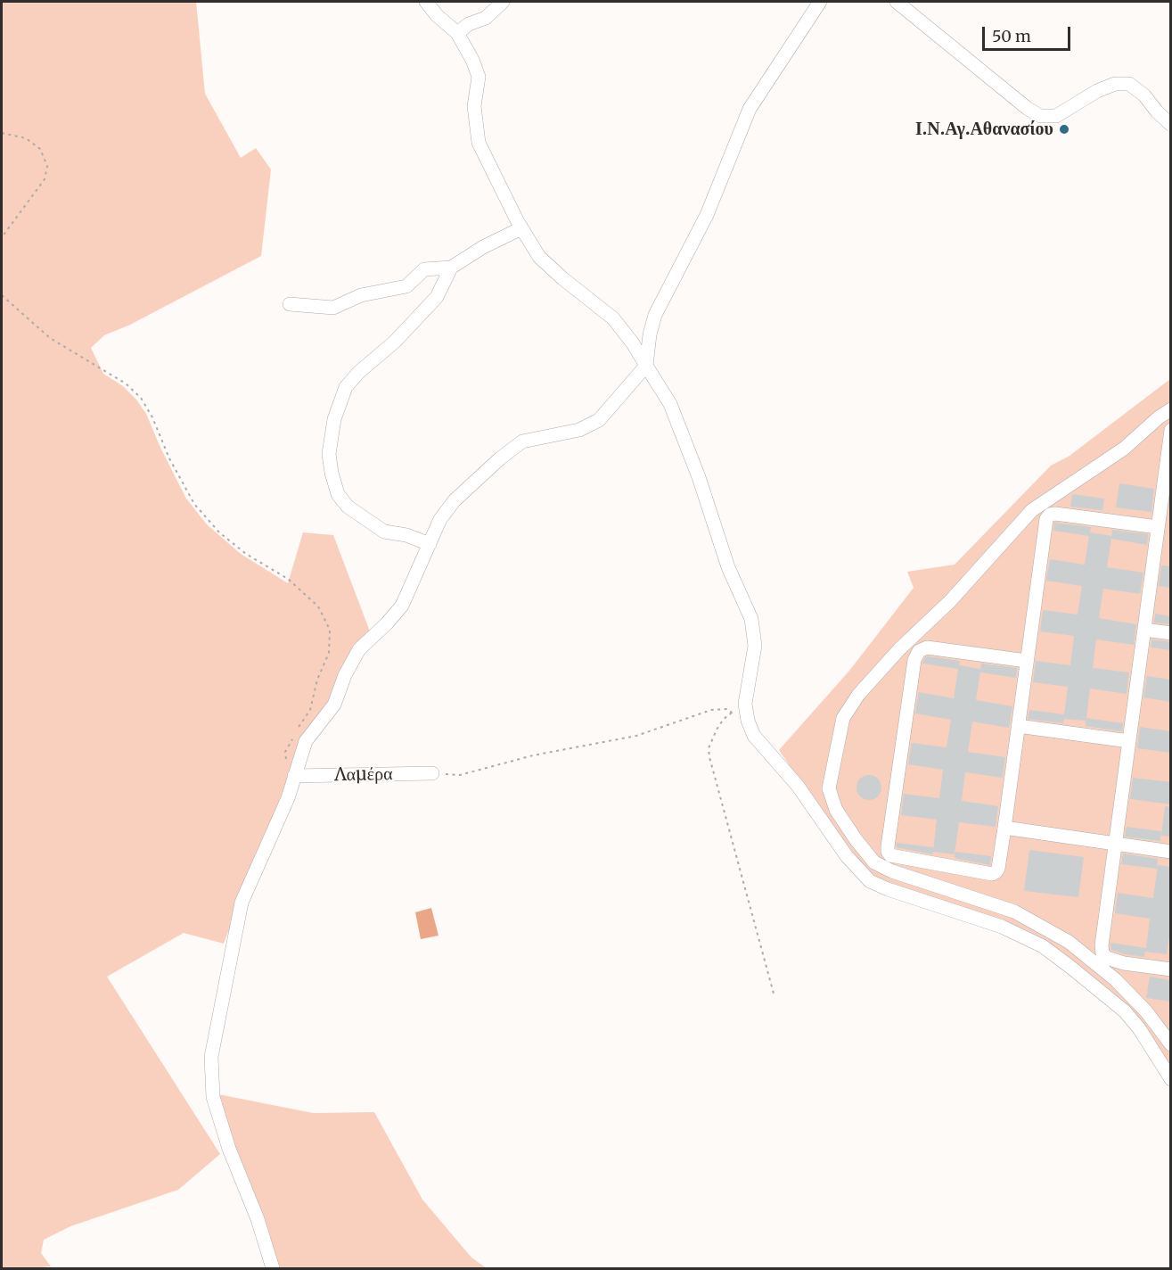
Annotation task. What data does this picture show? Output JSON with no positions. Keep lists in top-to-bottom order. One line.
{"streets":{"street":["Λαμέρα"]},"places":["Ι.Ν.Αγ.Αθανασίου"],"scale_bar":"50 m"}
